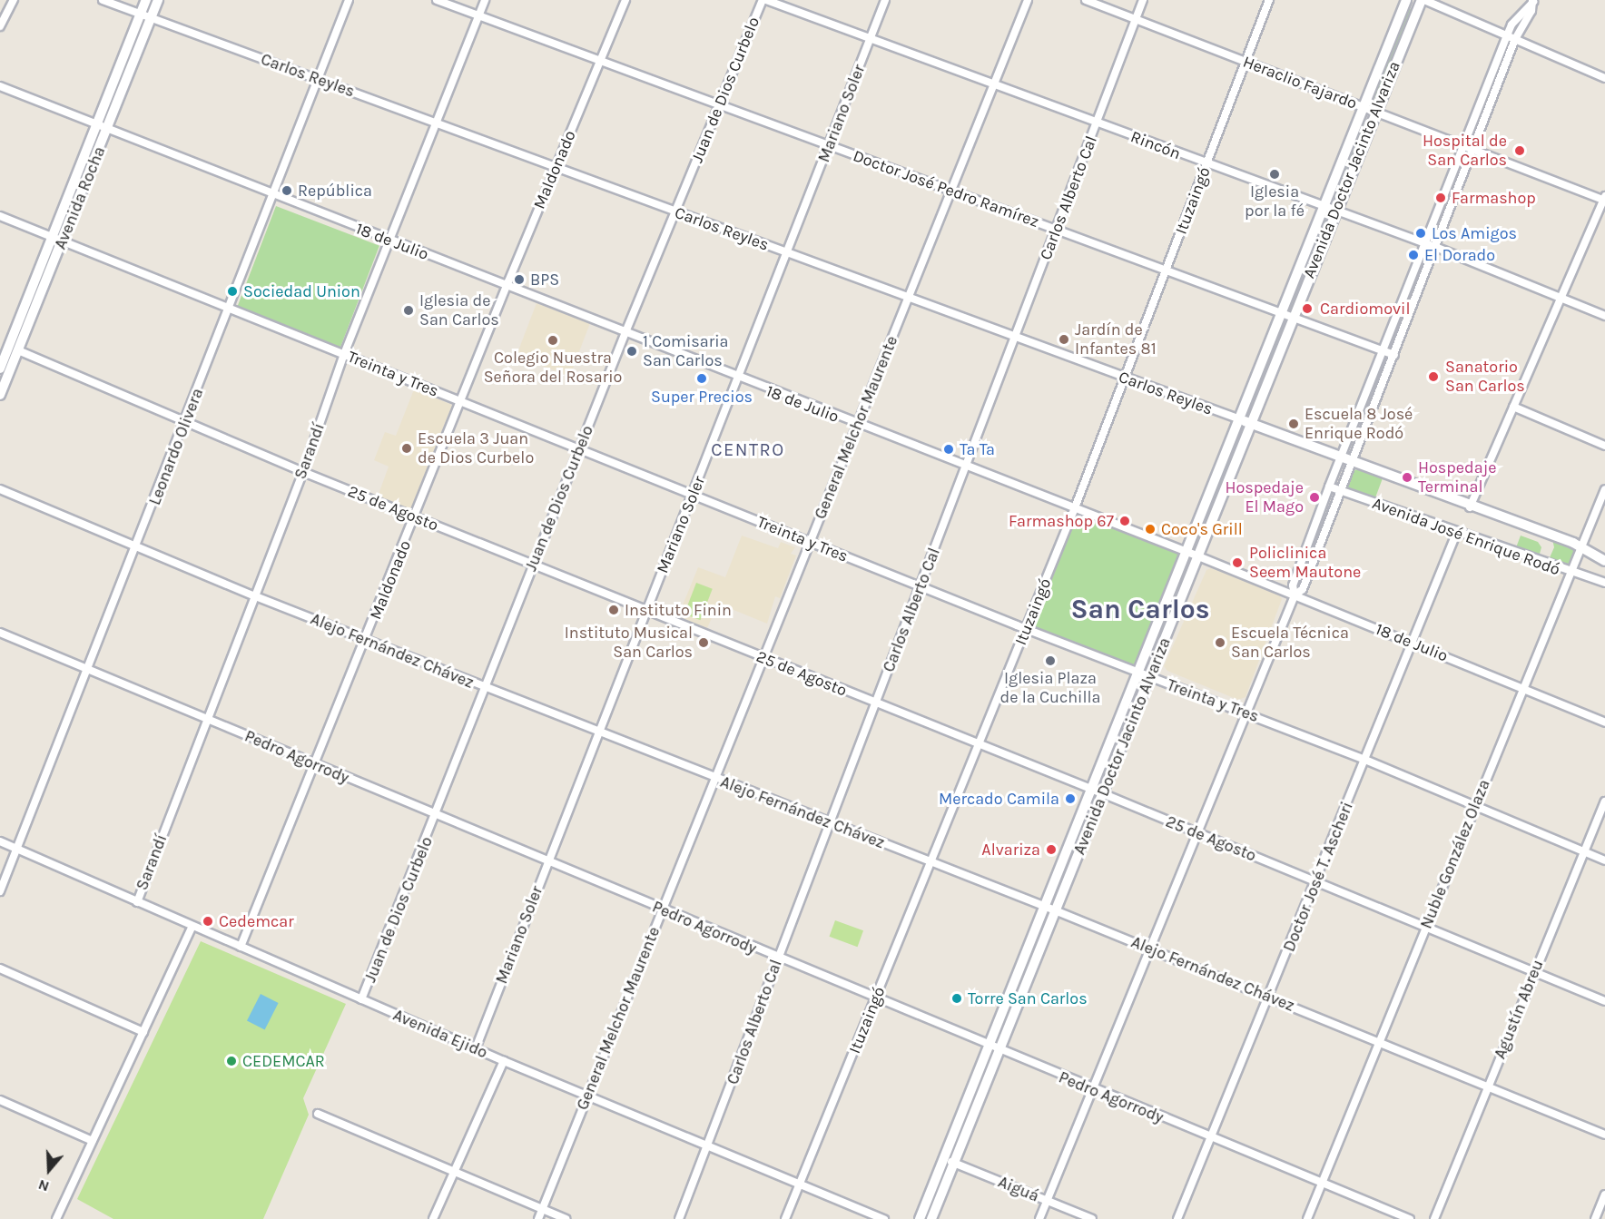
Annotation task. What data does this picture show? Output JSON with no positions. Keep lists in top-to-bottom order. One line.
{"streets":{"main road":["Carlos Reyles","Avenida Doctor Jacinto Alvariza","Avenida Rocha","Avenida José Enrique Rodó"],"street":["Heraclio Fajardo","Juan de Dios Curbelo","Mariano Soler","Rincón","Maldonado","Doctor José Pedro Ramírez","Carlos Alberto Cal","Ituzaingó","18 de Julio","Treinta y Tres","General Melchor Maurente","Leonardo Olivera","Sarandí","25 de Agosto","Alejo Fernández Chávez","Pedro Agorrody","Nuble González Olaza","Doctor José T. Ascheri","Agustín Abreu","Avenida Ejido","Aiguá"]},"crossings":[["Carlos Reyles","Juan de Dios Curbelo"],["Carlos Reyles","Mariano Soler"],["Carlos Reyles","Maldonado"],["Carlos Reyles","Avenida Doctor Jacinto Alvariza"],["Carlos Reyles","Avenida Rocha"],["Carlos Reyles","Carlos Alberto Cal"],["Carlos Reyles","Ituzaingó"],["Carlos Reyles","General Melchor Maurente"],["Carlos Reyles","Leonardo Olivera"],["Carlos Reyles","Sarandí"],["Carlos Reyles","Avenida José Enrique Rodó"],["Heraclio Fajardo","Avenida Doctor Jacinto Alvariza"],["Heraclio Fajardo","Carlos Alberto Cal"],["Heraclio Fajardo","Ituzaingó"],["Juan de Dios Curbelo","Rincón"],["Juan de Dios Curbelo","Doctor José Pedro Ramírez"],["Juan de Dios Curbelo","18 de Julio"],["Juan de Dios Curbelo","Treinta y Tres"],["Juan de Dios Curbelo","25 de Agosto"],["Juan de Dios Curbelo","Alejo Fernández Chávez"],["Juan de Dios Curbelo","Pedro Agorrody"],["Juan de Dios Curbelo","Avenida Ejido"],["Mariano Soler","Rincón"],["Mariano Soler","Doctor José Pedro Ramírez"],["Mariano Soler","18 de Julio"],["Mariano Soler","Treinta y Tres"],["Mariano Soler","25 de Agosto"],["Mariano Soler","Alejo Fernández Chávez"],["Mariano Soler","Pedro Agorrody"],["Mariano Soler","Avenida Ejido"],["Rincón","Avenida Doctor Jacinto Alvariza"],["Rincón","Carlos Alberto Cal"],["Rincón","Ituzaingó"],["Rincón","General Melchor Maurente"],["Maldonado","Doctor José Pedro Ramírez"],["Maldonado","18 de Julio"],["Maldonado","Treinta y Tres"],["Maldonado","25 de Agosto"],["Maldonado","Alejo Fernández Chávez"],["Maldonado","Pedro Agorrody"],["Maldonado","Avenida Ejido"],["Avenida Doctor Jacinto Alvariza","Doctor José Pedro Ramírez"],["Avenida Doctor Jacinto Alvariza","18 de Julio"],["Avenida Doctor Jacinto Alvariza","Treinta y Tres"],["Avenida Doctor Jacinto Alvariza","25 de Agosto"],["Avenida Doctor Jacinto Alvariza","Alejo Fernández Chávez"],["Avenida Doctor Jacinto Alvariza","Pedro Agorrody"],["Avenida Doctor Jacinto Alvariza","Aiguá"],["Doctor José Pedro Ramírez","Carlos Alberto Cal"],["Doctor José Pedro Ramírez","Ituzaingó"],["Doctor José Pedro Ramírez","General Melchor Maurente"],["Doctor José Pedro Ramírez","Sarandí"],["Avenida Rocha","18 de Julio"],["Avenida Rocha","Treinta y Tres"],["Avenida Rocha","25 de Agosto"],["Carlos Alberto Cal","18 de Julio"],["Carlos Alberto Cal","Treinta y Tres"],["Carlos Alberto Cal","25 de Agosto"],["Carlos Alberto Cal","Alejo Fernández Chávez"],["Carlos Alberto Cal","Pedro Agorrody"],["Carlos Alberto Cal","Avenida Ejido"],["Ituzaingó","18 de Julio"],["Ituzaingó","Treinta y Tres"],["Ituzaingó","25 de Agosto"],["Ituzaingó","Alejo Fernández Chávez"],["Ituzaingó","Pedro Agorrody"],["Ituzaingó","Avenida Ejido"],["18 de Julio","General Melchor Maurente"],["18 de Julio","Leonardo Olivera"],["18 de Julio","Sarandí"],["18 de Julio","Nuble González Olaza"],["18 de Julio","Doctor José T. Ascheri"],["Treinta y Tres","General Melchor Maurente"],["Treinta y Tres","Leonardo Olivera"],["Treinta y Tres","Sarandí"],["Treinta y Tres","Nuble González Olaza"],["Treinta y Tres","Doctor José T. Ascheri"],["Treinta y Tres","Agustín Abreu"],["General Melchor Maurente","25 de Agosto"],["General Melchor Maurente","Alejo Fernández Chávez"],["General Melchor Maurente","Pedro Agorrody"],["General Melchor Maurente","Avenida Ejido"],["Leonardo Olivera","25 de Agosto"],["Leonardo Olivera","Alejo Fernández Chávez"],["Leonardo Olivera","Pedro Agorrody"],["Leonardo Olivera","Avenida Ejido"],["Sarandí","25 de Agosto"],["Sarandí","Alejo Fernández Chávez"],["Sarandí","Pedro Agorrody"],["Sarandí","Avenida Ejido"],["25 de Agosto","Nuble González Olaza"],["25 de Agosto","Doctor José T. Ascheri"],["25 de Agosto","Agustín Abreu"],["Avenida José Enrique Rodó","Nuble González Olaza"],["Avenida José Enrique Rodó","Doctor José T. Ascheri"],["Alejo Fernández Chávez","Nuble González Olaza"],["Alejo Fernández Chávez","Doctor José T. Ascheri"],["Alejo Fernández Chávez","Agustín Abreu"],["Pedro Agorrody","Nuble González Olaza"],["Pedro Agorrody","Doctor José T. Ascheri"]],"districts":["CENTRO","San Carlos"],"places":["Hospital de San Carlos","Iglesia por la fé","República","Farmashop","Los Amigos","El Dorado","BPS","Sociedad Union","Cardiomovil","Iglesia de San Carlos","Jardín de Infantes 81","Colegio Nuestra Señora del Rosario","1 Comisaria San Carlos","Sanatorio San Carlos","Super Precios","Escuela 8 José Enrique Rodó","Escuela 3 Juan de Dios Curbelo","Ta Ta","Hospedaje Terminal","Hospedaje El Mago","Farmashop 67","Coco's Grill","Policlinica Seem Mautone","Instituto Finin","Instituto Musical San Carlos","Escuela Técnica San Carlos","Iglesia Plaza de la Cuchilla","Mercado Camila","Alvariza","Cedemcar","Torre San Carlos","CEDEMCAR"],"north":"bottom"}
